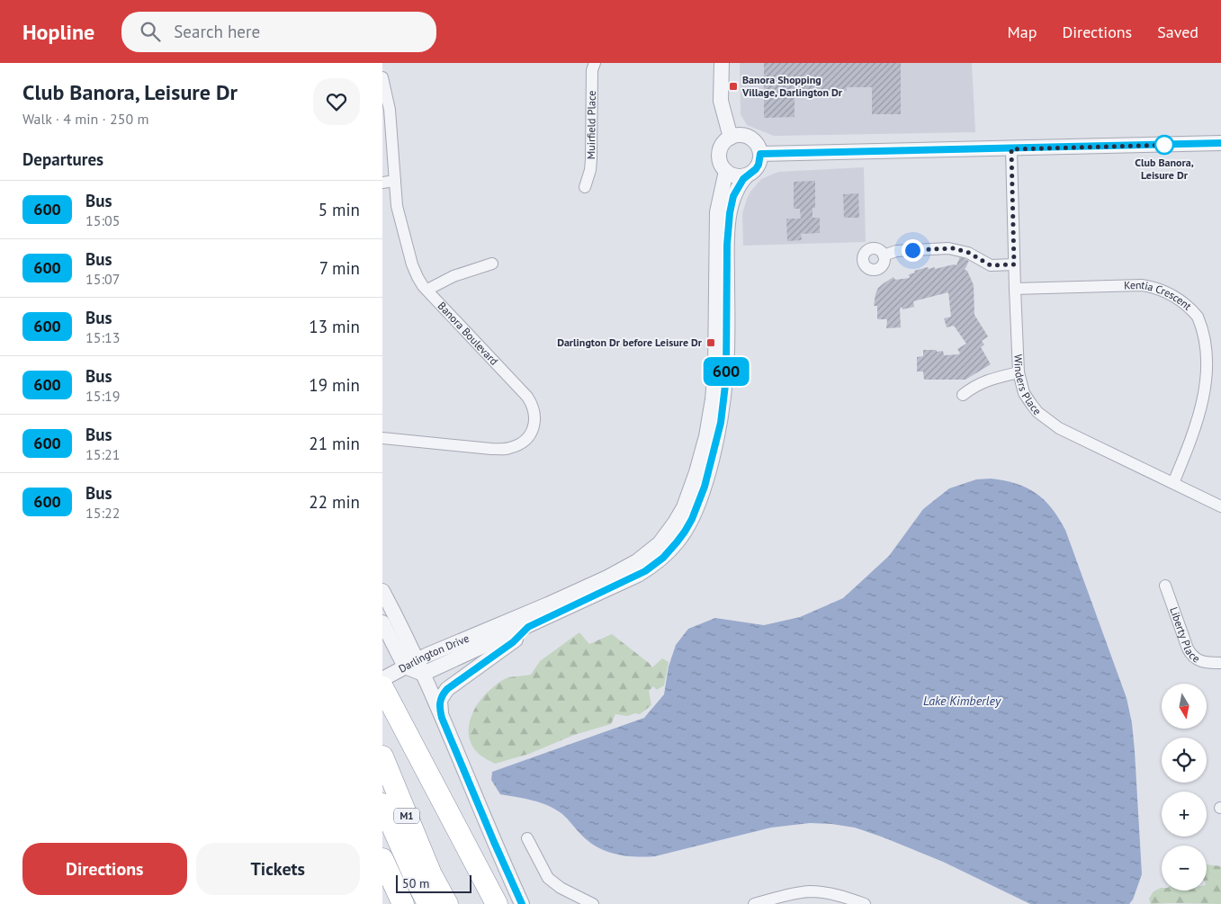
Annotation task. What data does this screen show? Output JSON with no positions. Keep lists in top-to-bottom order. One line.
{"streets":{"highway":["M1"],"street":["Muirfield Place","Kentia Crescent","Banora Boulevard","Winders Place","Liberty Place","Darlington Drive"]},"crossings":[["Kentia Crescent","Winders Place"]],"water":["Lake Kimberley"],"places":{"transit":["Banora Shopping Village, Darlington Dr","Darlington Dr before Leisure Dr"],"other":["Club Banora, Leisure Dr"]},"lines":["bus line 600"],"scale_bar":"50 m","north":"bottom","page":{"header":"Hopline","search":"Search here","nav":["Map","Directions","Saved"],"heading":[["Club Banora, Leisure Dr","Walk · 4 min · 250 m"],"Departures"],"on_map":"600","list":[{"mark":"600","name":"Bus","note":"15:05","value":"5 min"},{"mark":"600","name":"Bus","note":"15:07","value":"7 min"},{"mark":"600","name":"Bus","note":"15:13","value":"13 min"},{"mark":"600","name":"Bus","note":"15:19","value":"19 min"},{"mark":"600","name":"Bus","note":"15:21","value":"21 min"},{"mark":"600","name":"Bus","note":"15:22","value":"22 min"}],"map_buttons":["+","−"],"buttons":["Directions","Tickets"],"scale":"50 m"}}
